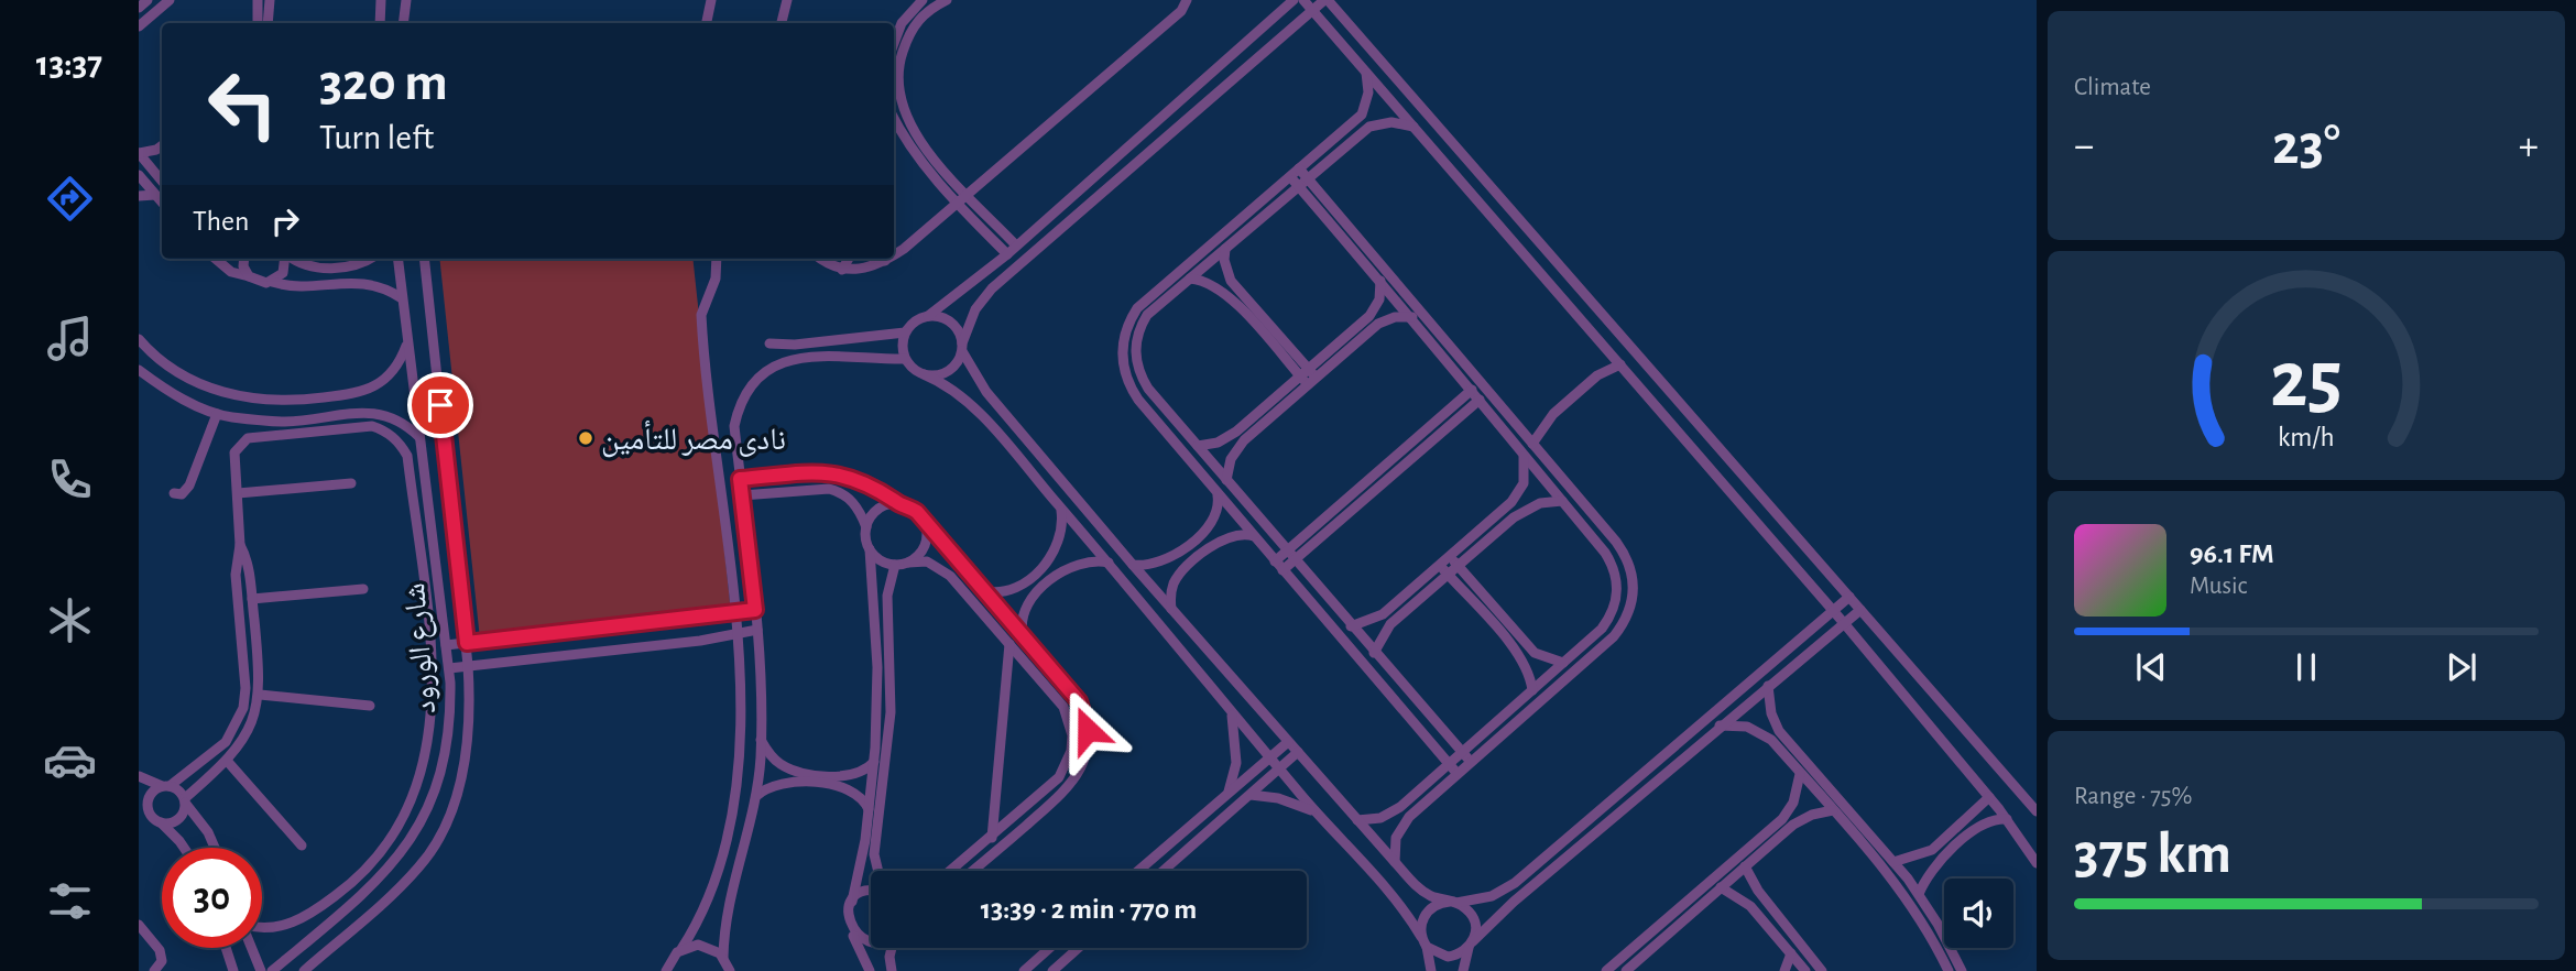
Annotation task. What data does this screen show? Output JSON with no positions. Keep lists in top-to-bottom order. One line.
{"streets":{"street":["شارع الورود"]},"places":["نادى مصر للتأمين"],"page":{"tabs":"13:37","tile":["Climate",["Range · 75%","375 km"]],"turn":["320 m","Turn left"],"heat":["−","23°","+"],"then":"Then","song":["96.1 FM","Music"],"limit":"30","trip":"13:39 · 2 min · 770 m","gauge":["25","km/h"]}}
